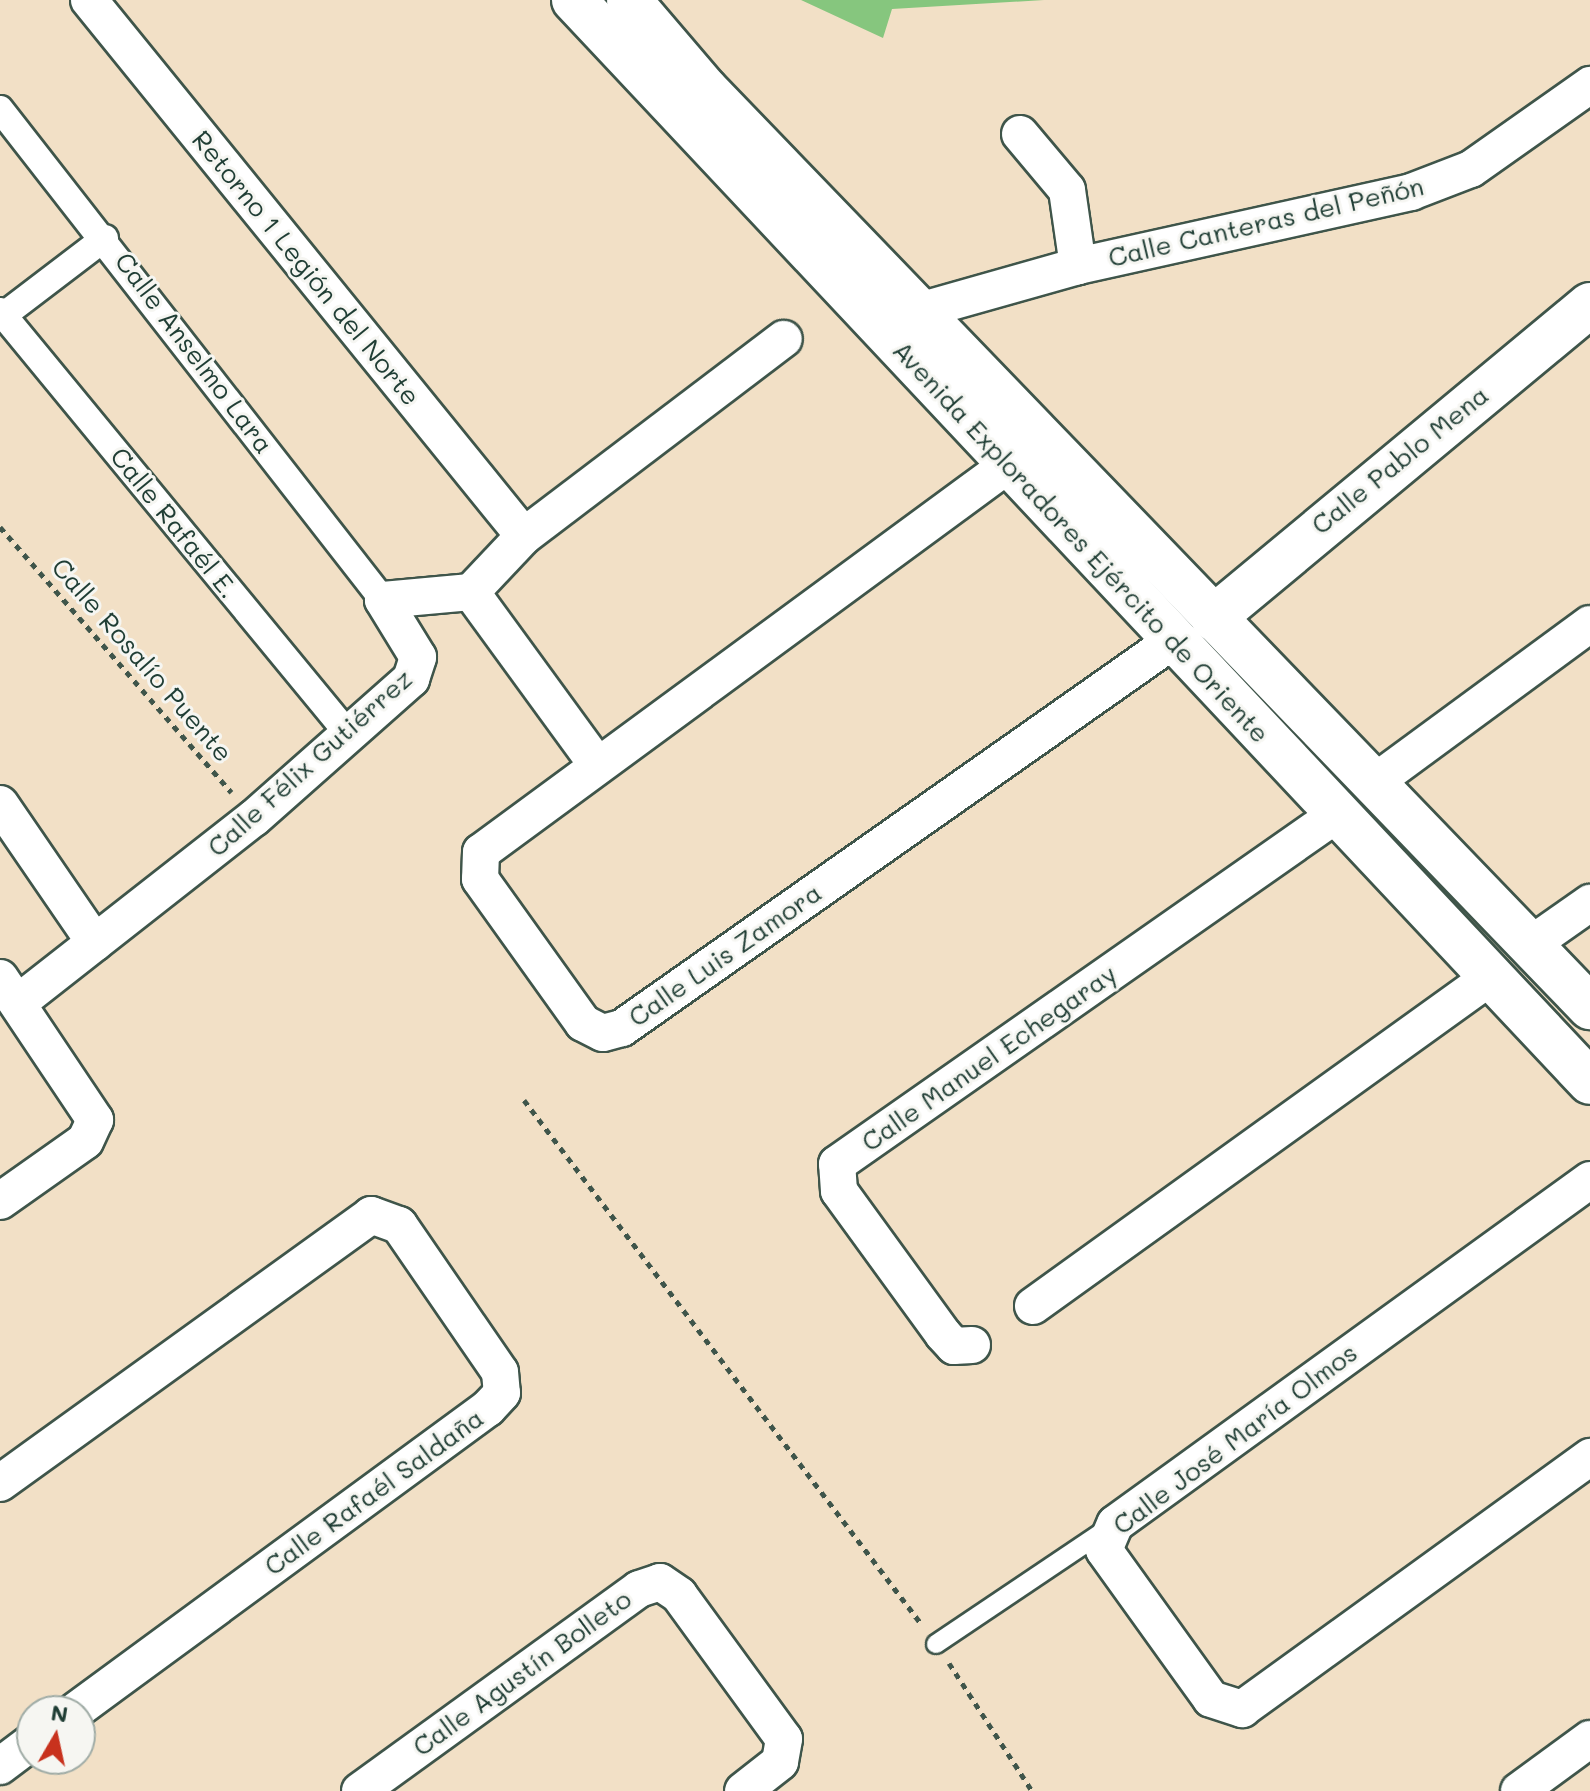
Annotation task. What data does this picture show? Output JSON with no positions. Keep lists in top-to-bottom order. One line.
{"streets":{"street":["Calle Canteras del Peñón","Retorno 1 Legión del Norte","Calle Anselmo Lara","Calle Pablo Mena","Calle Rafaél E.","Avenida Exploradores Ejército de Oriente","Calle Félix Gutiérrez","Calle Luis Zamora","Calle Manuel Echegaray","Calle José María Olmos","Calle Rafaél Saldaña","Calle Agustín Bolleto"],"path":["Calle Rosalío Puente"]},"crossings":[["Calle Canteras del Peñón","Avenida Exploradores Ejército de Oriente"],["Calle Anselmo Lara","Calle Félix Gutiérrez"],["Calle Pablo Mena","Avenida Exploradores Ejército de Oriente"],["Calle Rafaél E.","Calle Félix Gutiérrez"],["Avenida Exploradores Ejército de Oriente","Calle Luis Zamora"],["Avenida Exploradores Ejército de Oriente","Calle Manuel Echegaray"],["Calle Rosalío Puente","Calle Félix Gutiérrez"]],"north":"top"}
